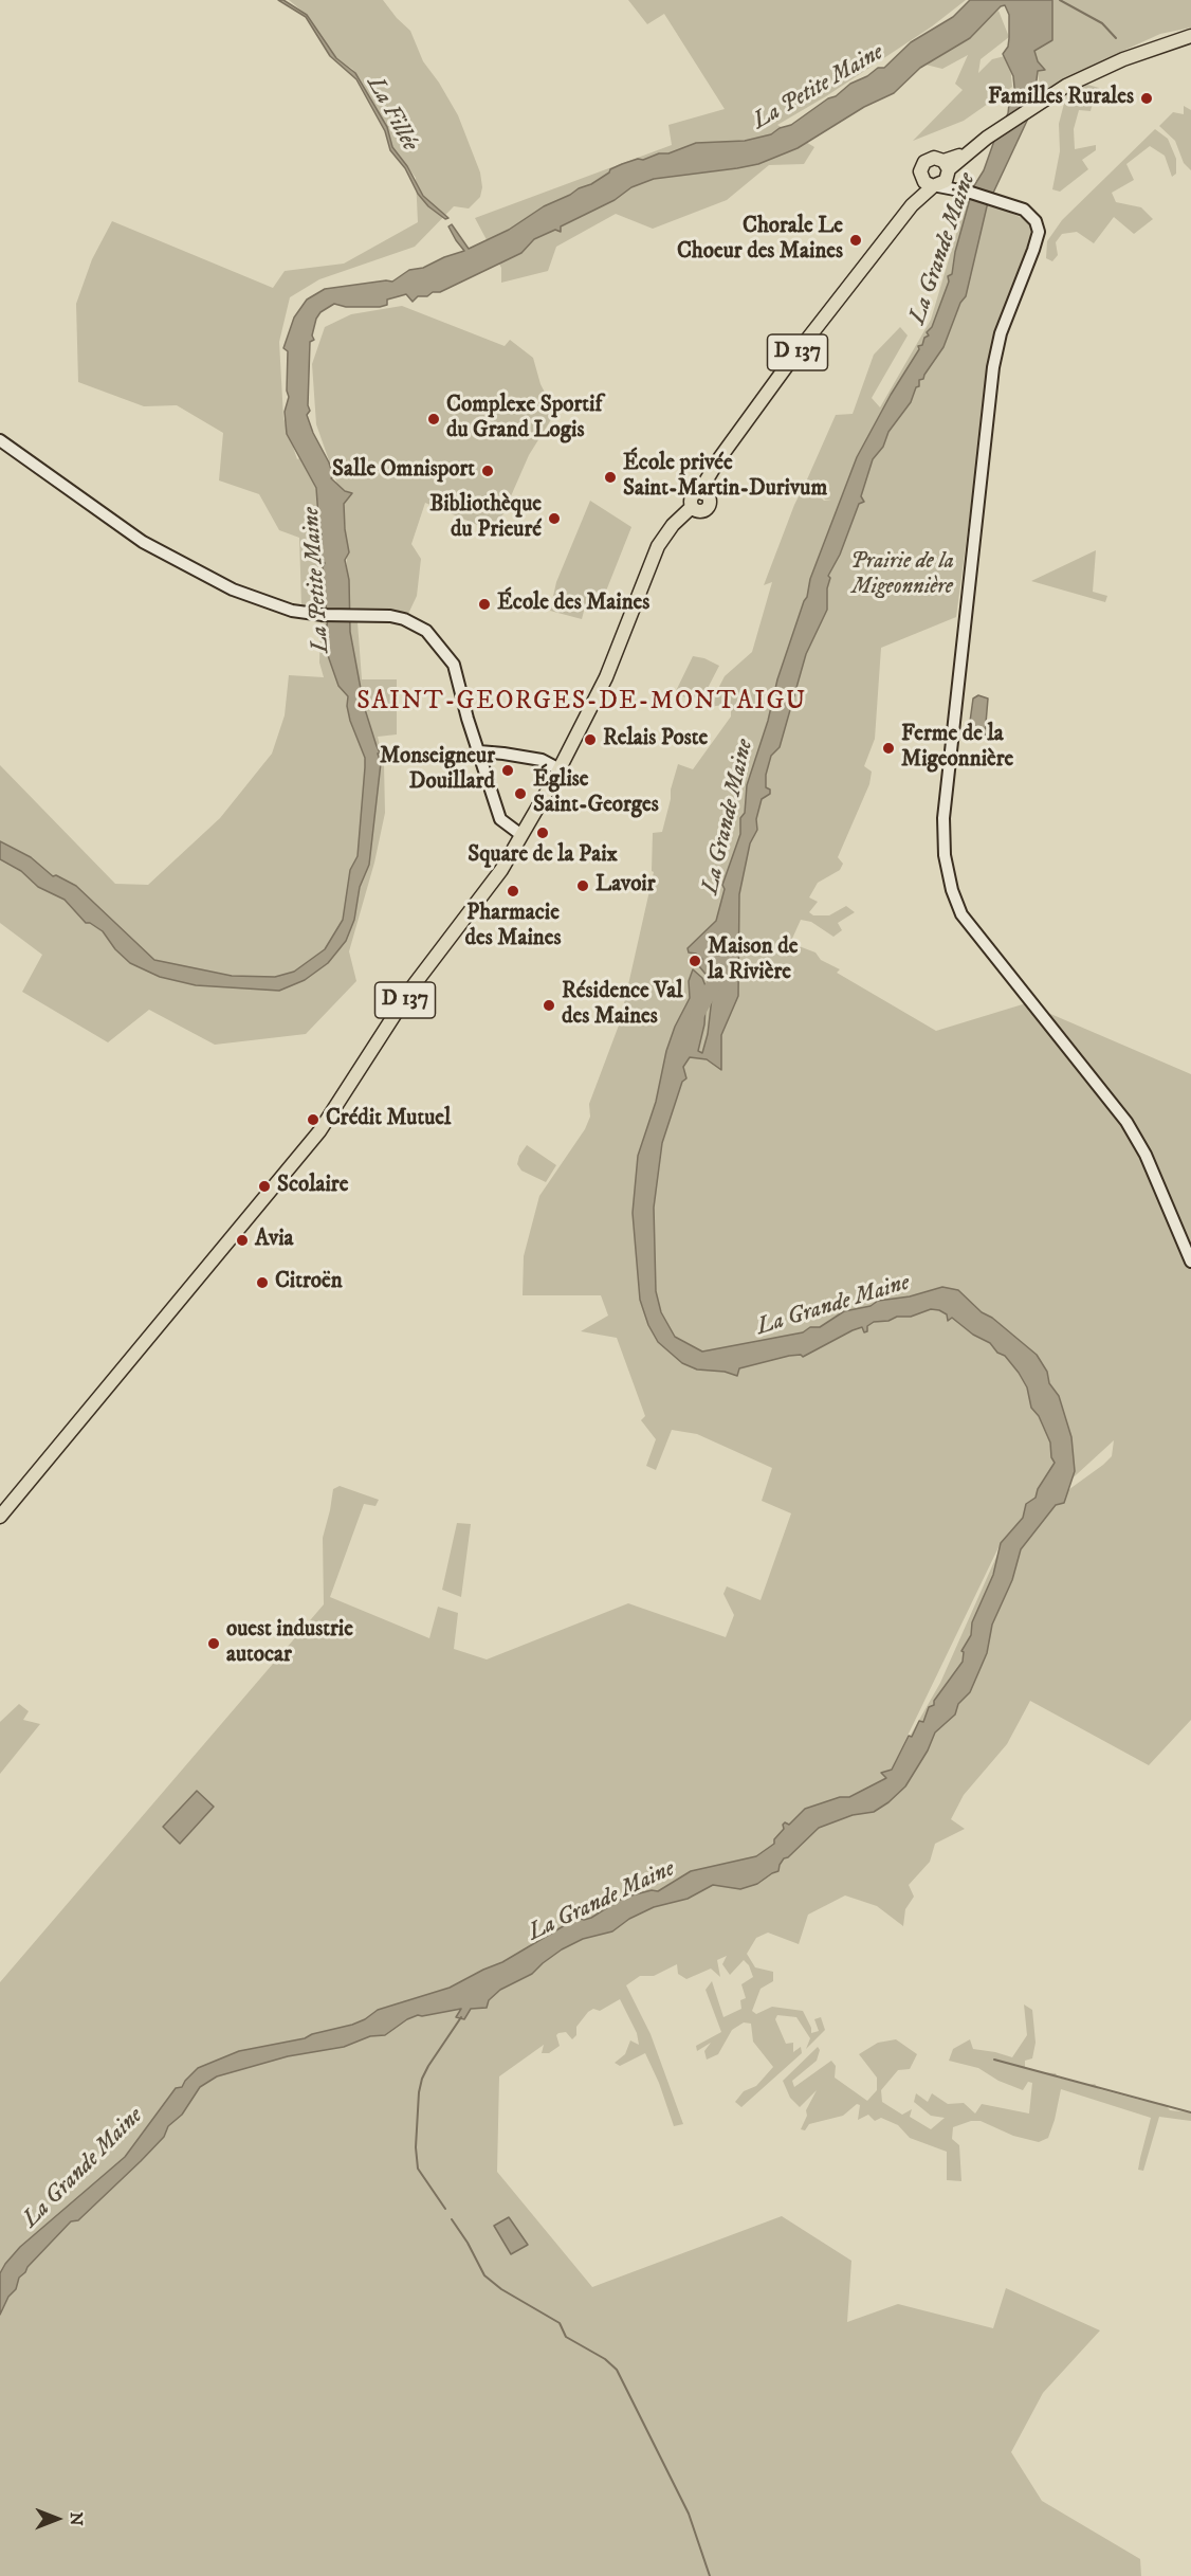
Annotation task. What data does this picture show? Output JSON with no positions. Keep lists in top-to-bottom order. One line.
{"streets":{"main road":["D 137"]},"districts":["SAINT-GEORGES-DE-MONTAIGU"],"water":["La Petite Maine","La Fillée","La Grande Maine"],"parks":["Prairie de la Migeonnière"],"places":["Familles Rurales","Chorale Le Choeur des Maines","Complexe Sportif du Grand Logis","Salle Omnisport","École privée Saint-Martin-Durivum","Bibliothèque du Prieuré","École des Maines","Relais Poste","Ferme de la Migeonnière","Monseigneur Douillard","Église Saint-Georges","Square de la Paix","Lavoir","Pharmacie des Maines","Maison de la Rivière","Résidence Val des Maines","Crédit Mutuel","Scolaire","Avia","Citroën","ouest industrie autocar"],"north":"right"}
